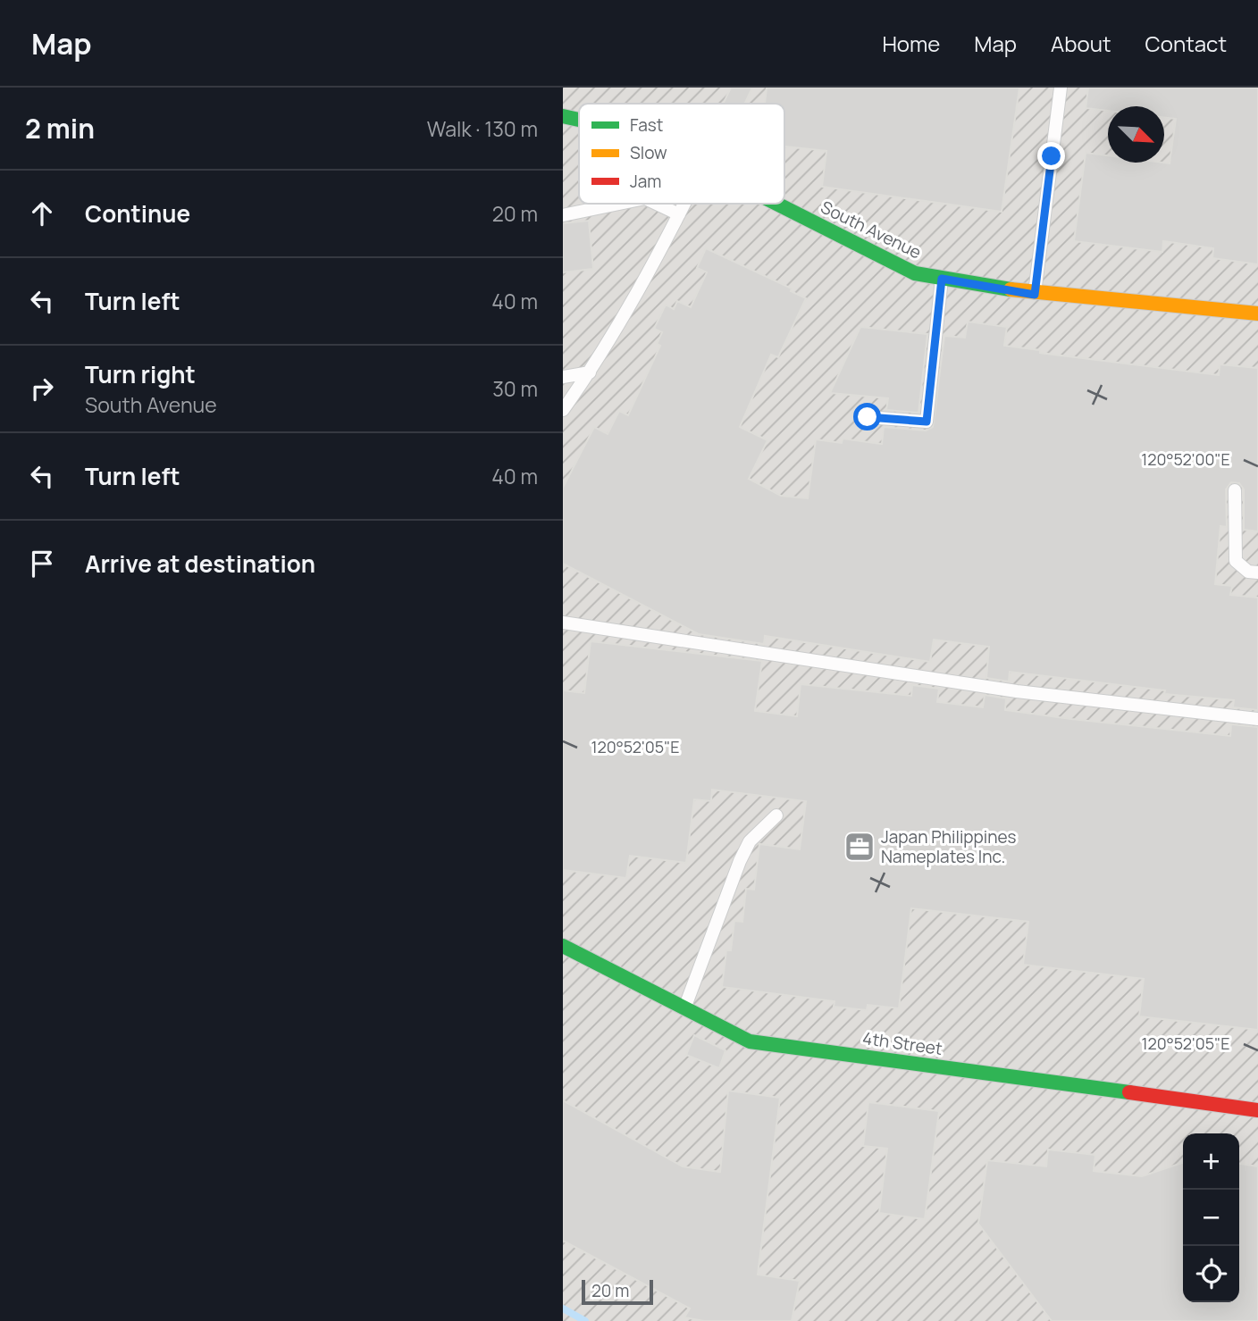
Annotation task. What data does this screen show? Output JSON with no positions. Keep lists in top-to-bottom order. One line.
{"streets":{"street":["South Avenue","4th Street"]},"places":{"office":["Japan Philippines Nameplates Inc."]},"legend":["Fast","Slow","Jam"],"scale_bar":"20 m","north":"bottom right","page":{"header":"Map","nav":["Home","Map","About","Contact"],"heading":["2 min","Walk · 130 m"],"list":[["Continue","20 m"],["Turn left","40 m"],["Turn right","South Avenue","30 m"],["Turn left","40 m"],"Arrive at destination"],"map_buttons":["+","−"],"scale":"20 m"},"coordinates":["120°52'00\"E","120°52'05\"E"]}
